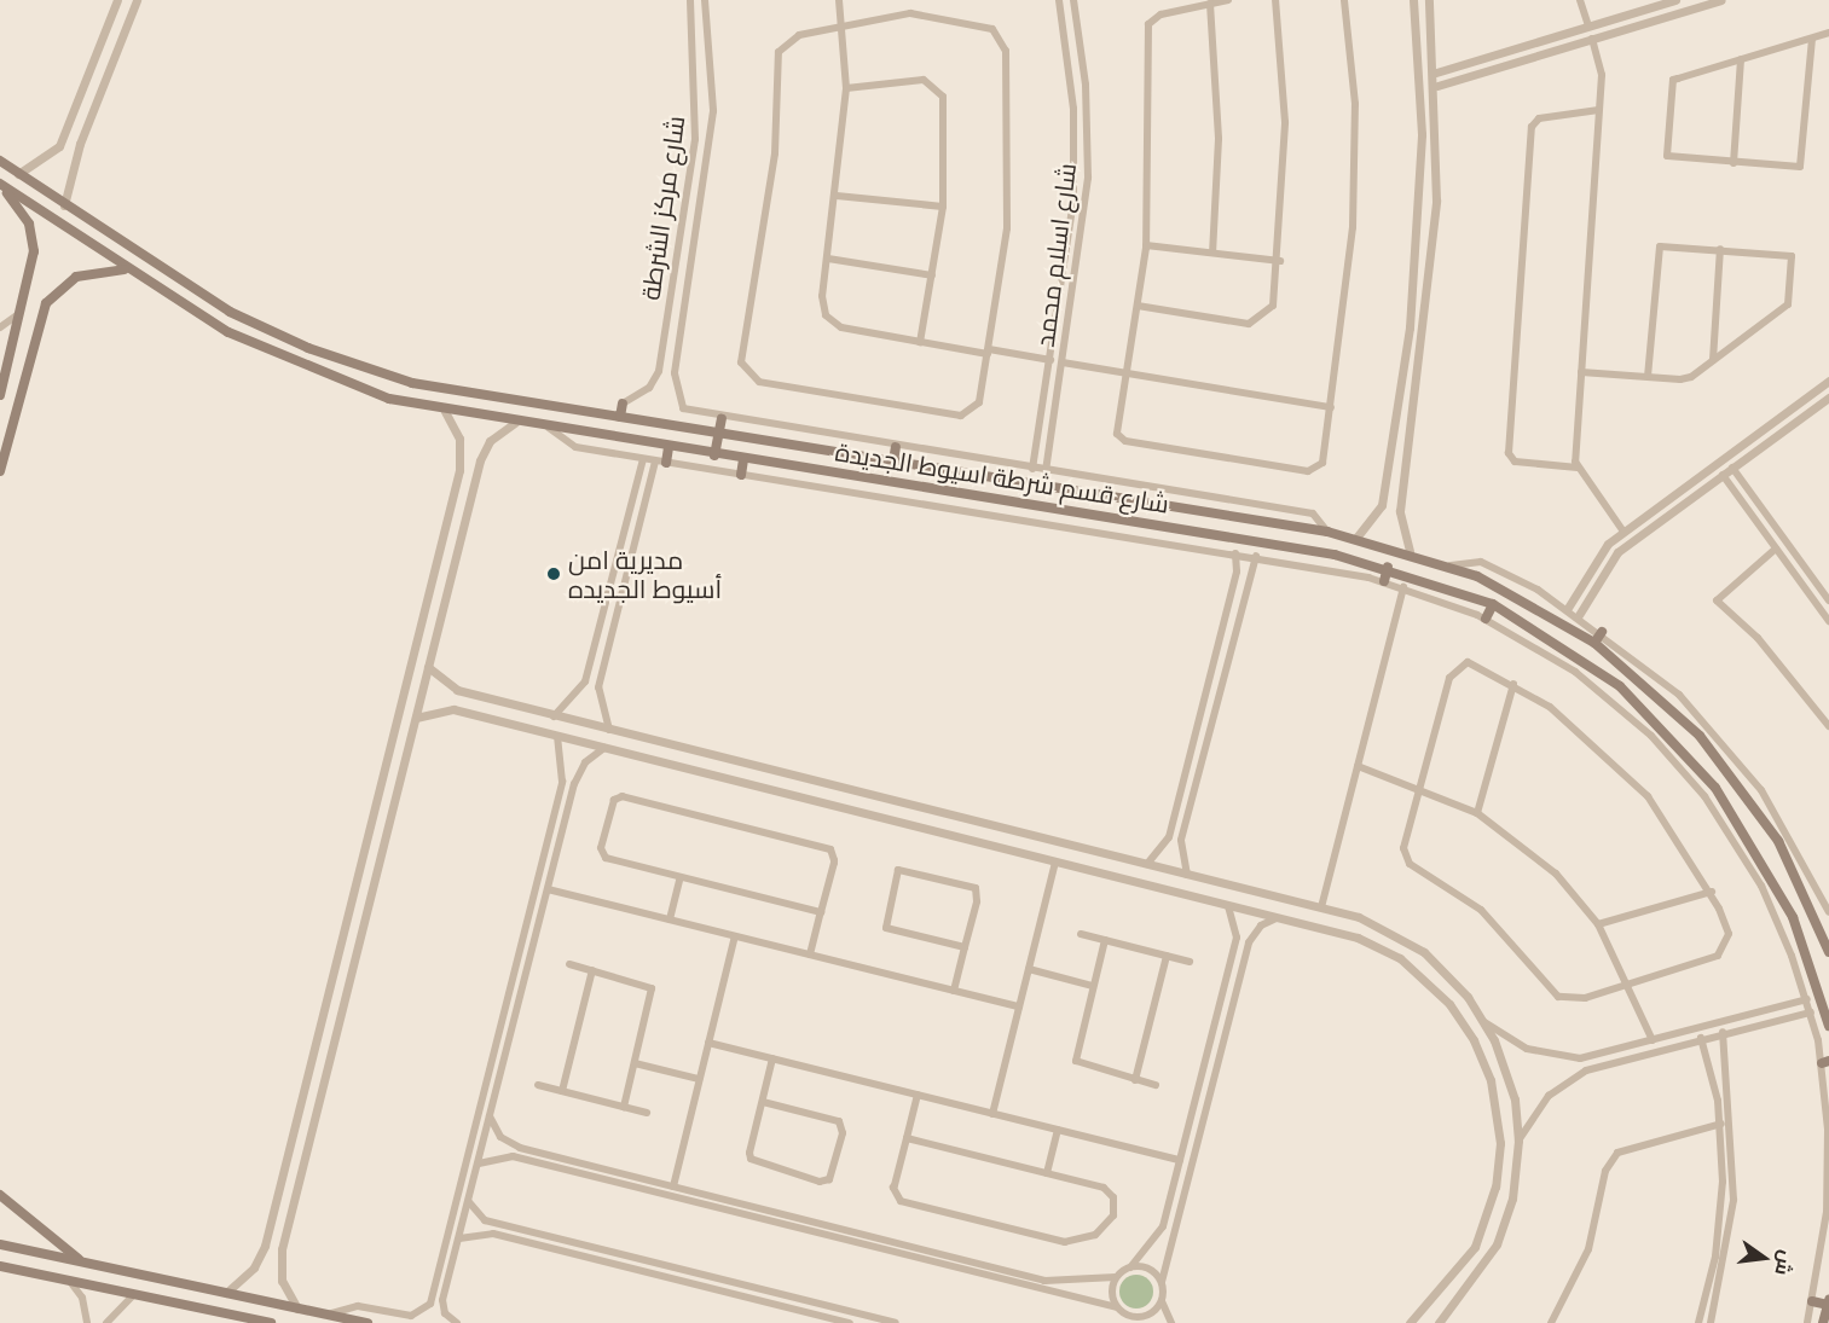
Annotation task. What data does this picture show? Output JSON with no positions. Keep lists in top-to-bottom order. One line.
{"streets":{"main road":["شارع قسم شرطة اسيوط الجديدة"],"street":["شارع مركز الشرطة","شارع اسلام محمد"]},"places":["مديرية امن أسيوط الجديده"],"north":"right"}
